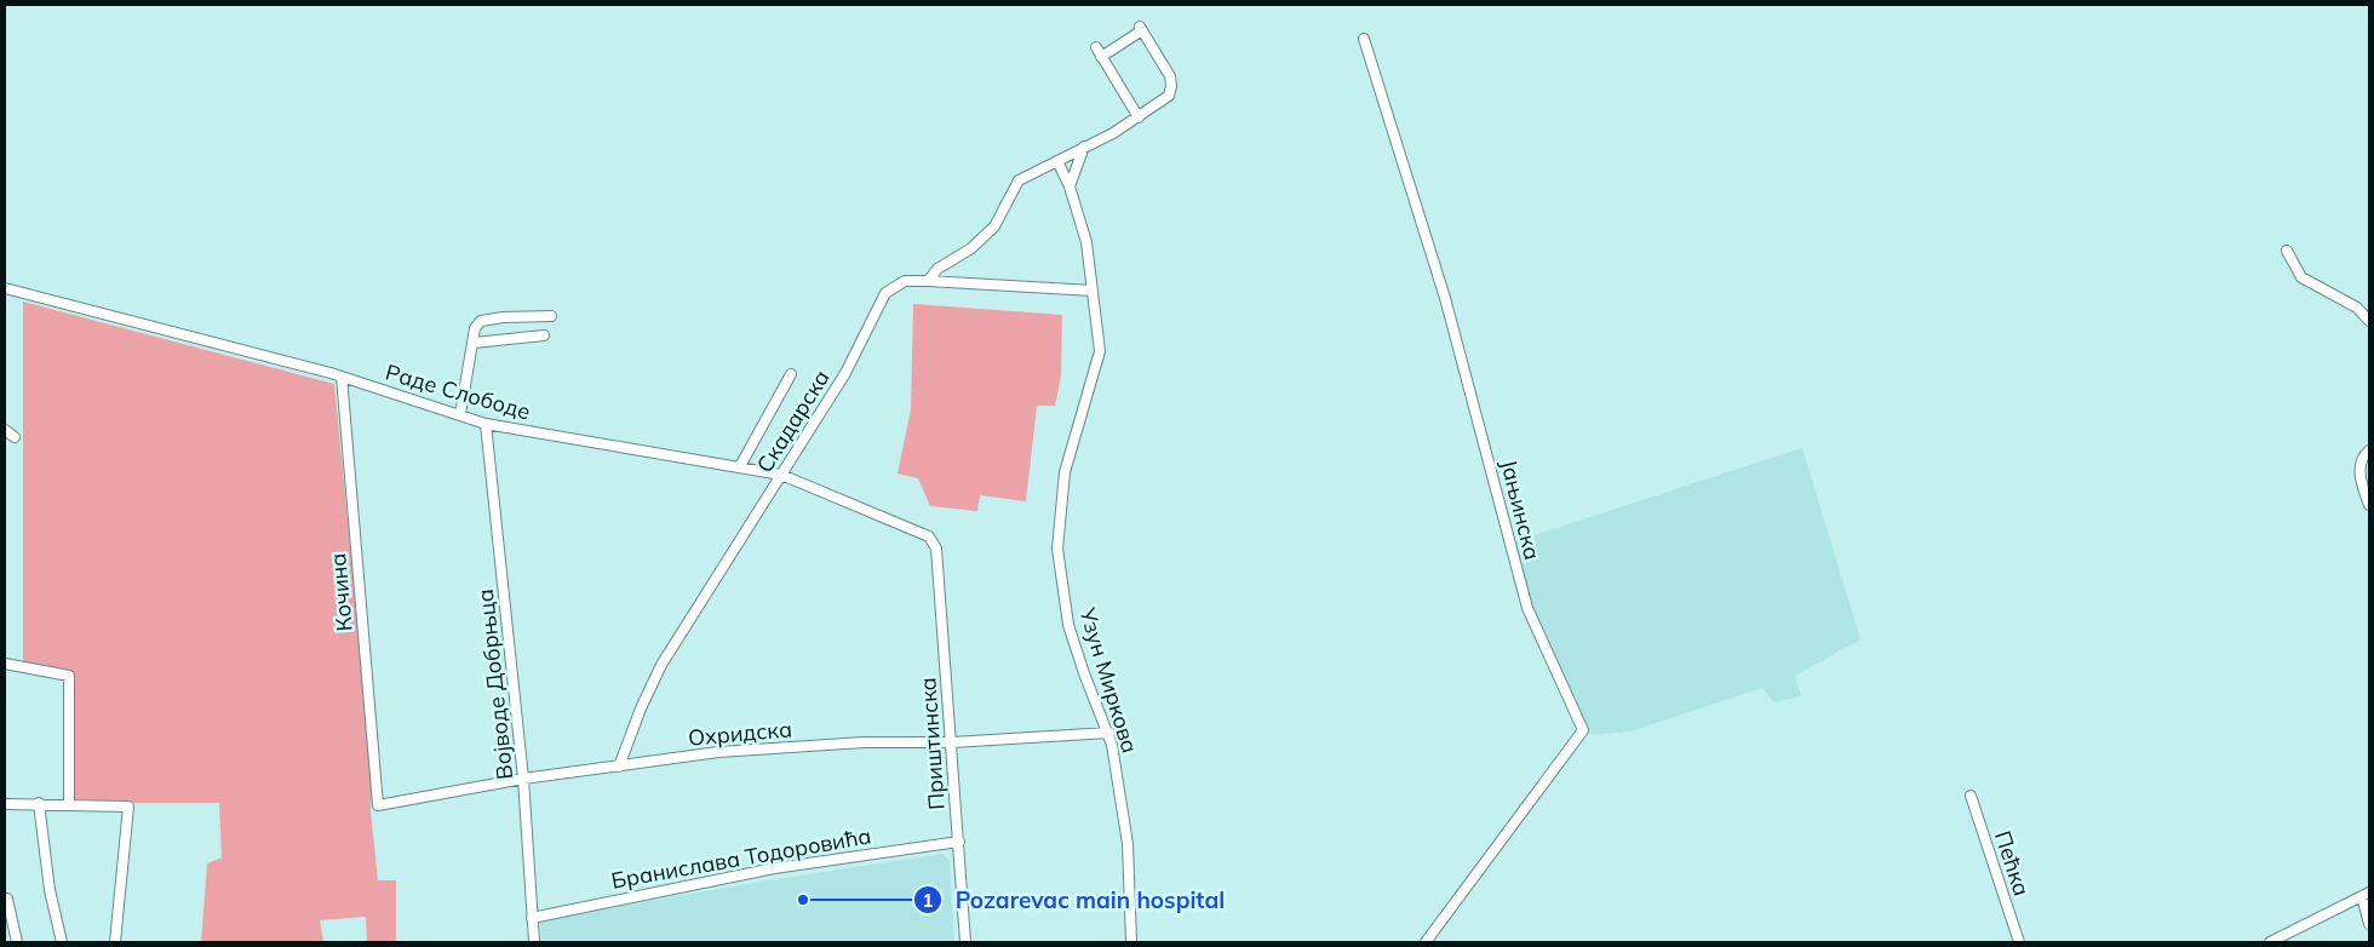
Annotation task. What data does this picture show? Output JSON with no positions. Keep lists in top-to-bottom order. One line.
{"streets":{"street":["Раде Слободе","Скадарска","Јањинска","Кочина","Узун Миркова","Војводе Добрњца","Охридска","Приштинска","Бранислава Тодоровића","Пећка"]},"crossings":[["Раде Слободе","Скадарска"],["Раде Слободе","Кочина"],["Раде Слободе","Војводе Добрњца"],["Раде Слободе","Приштинска"],["Скадарска","Узун Миркова"],["Скадарска","Охридска"],["Кочина","Охридска"],["Узун Миркова","Охридска"],["Војводе Добрњца","Охридска"],["Војводе Добрњца","Бранислава Тодоровића"],["Охридска","Приштинска"],["Приштинска","Бранислава Тодоровића"]],"places":["Pozarevac main hospital"]}
